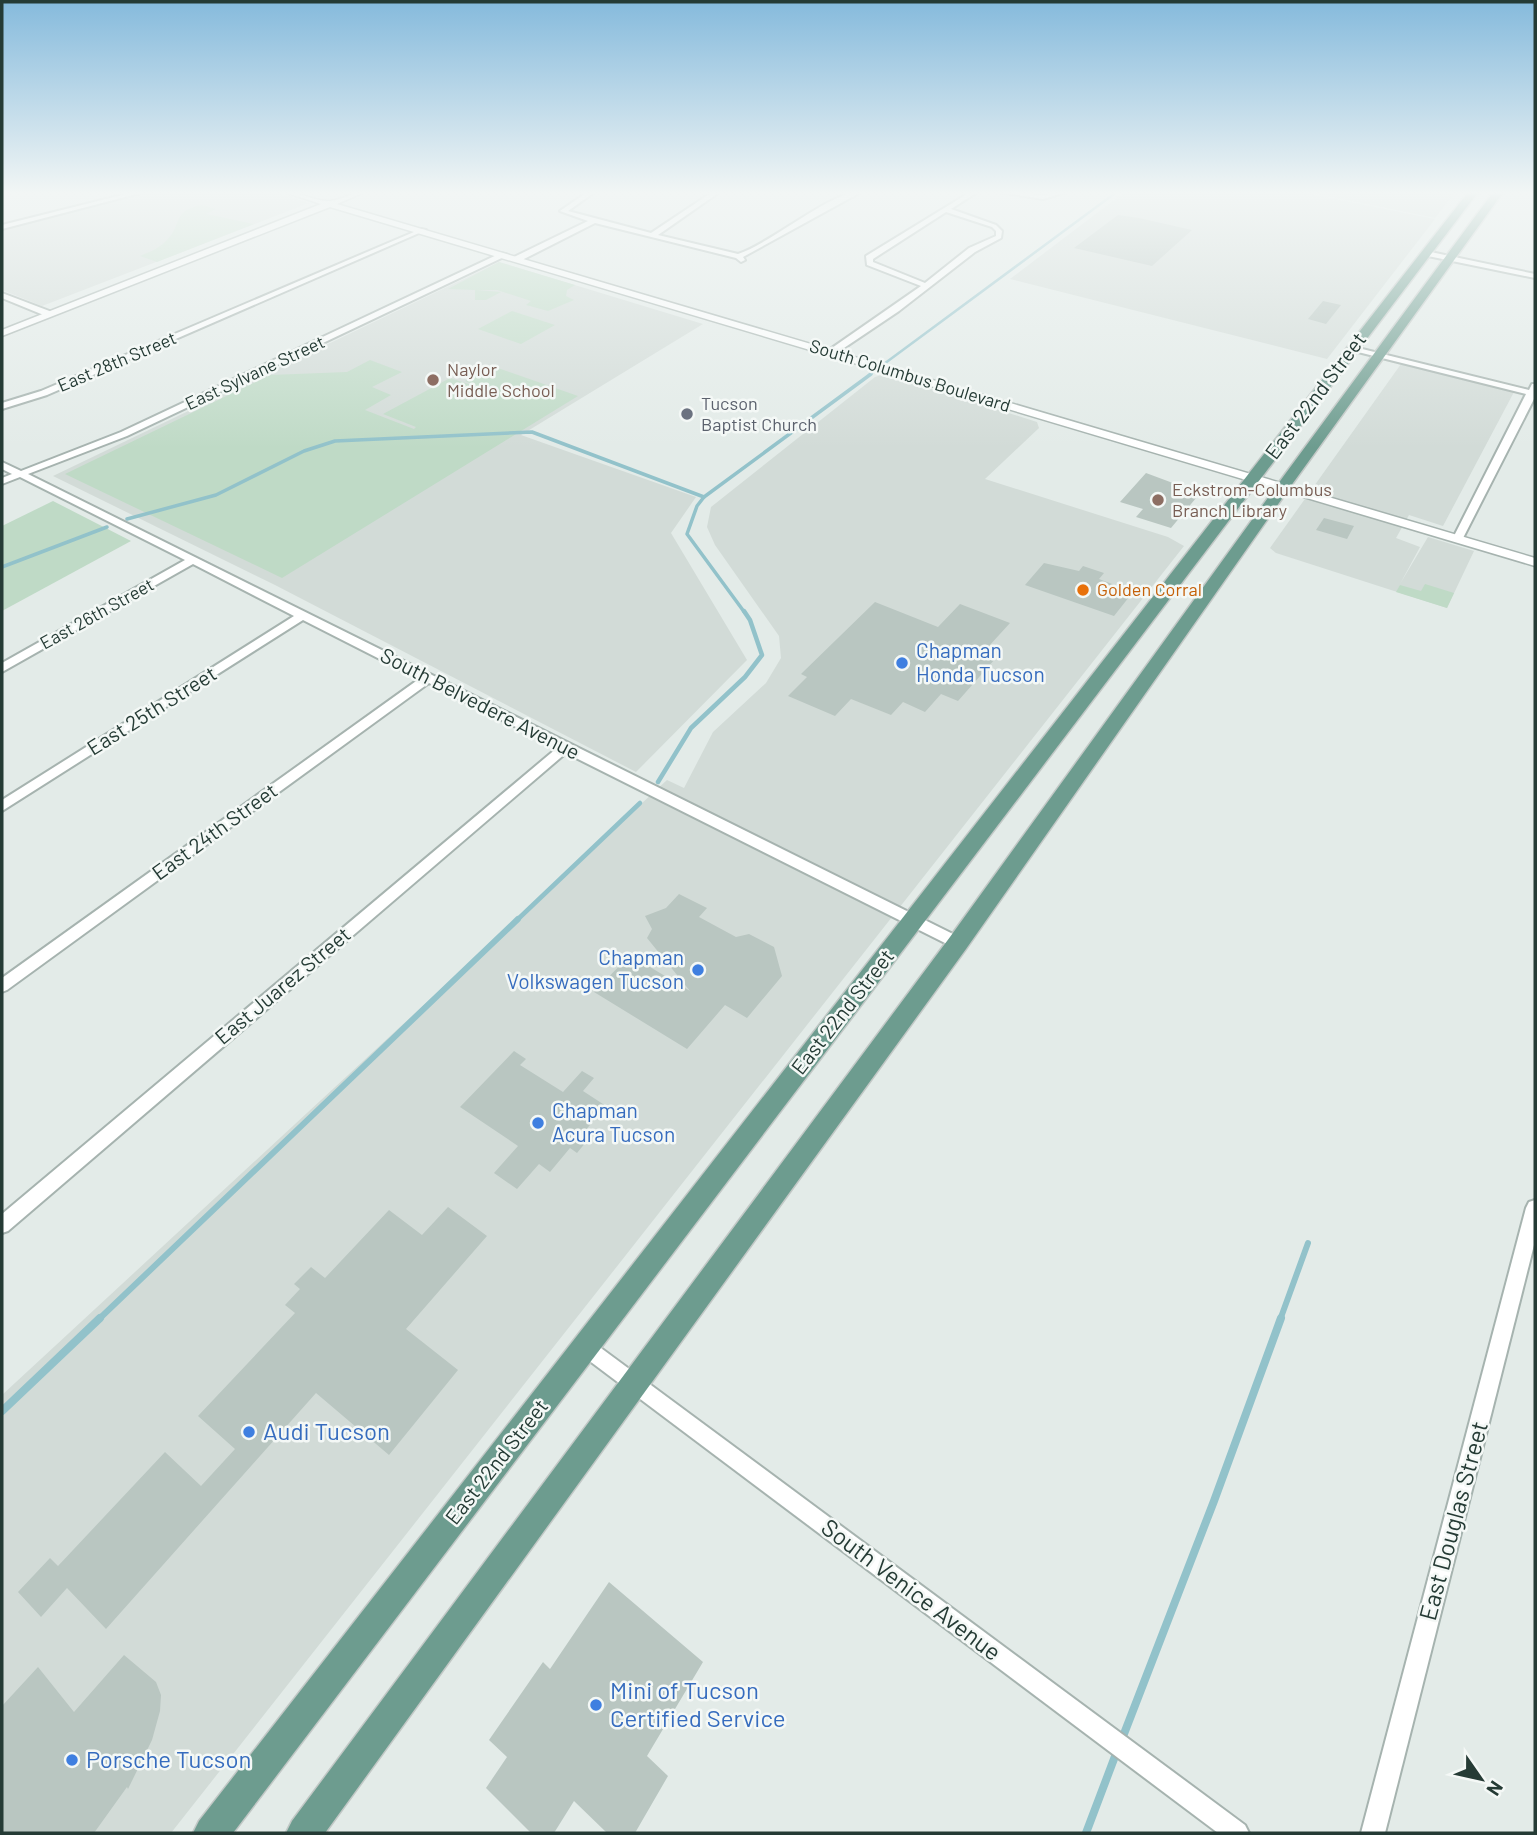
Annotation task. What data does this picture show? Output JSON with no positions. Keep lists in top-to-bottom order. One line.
{"streets":{"main road":["East 22nd Street"],"street":["East 28th Street","East Sylvane Street","South Columbus Boulevard","East 26th Street","South Belvedere Avenue","East 25th Street","East 24th Street","East Juarez Street","East Douglas Street","South Venice Avenue"]},"crossings":[["East Sylvane Street","South Belvedere Avenue"],["South Columbus Boulevard","East 22nd Street"],["East 22nd Street","South Belvedere Avenue"],["East 22nd Street","South Venice Avenue"],["East 26th Street","South Belvedere Avenue"],["South Belvedere Avenue","East 25th Street"],["South Belvedere Avenue","East 24th Street"],["South Belvedere Avenue","East Juarez Street"]],"places":["Naylor Middle School","Tucson Baptist Church","Eckstrom-Columbus Branch Library","Golden Corral","Chapman Honda Tucson","Chapman Volkswagen Tucson","Chapman Acura Tucson","Audi Tucson","Mini of Tucson Certified Service","Porsche Tucson"],"north":"bottom right"}
